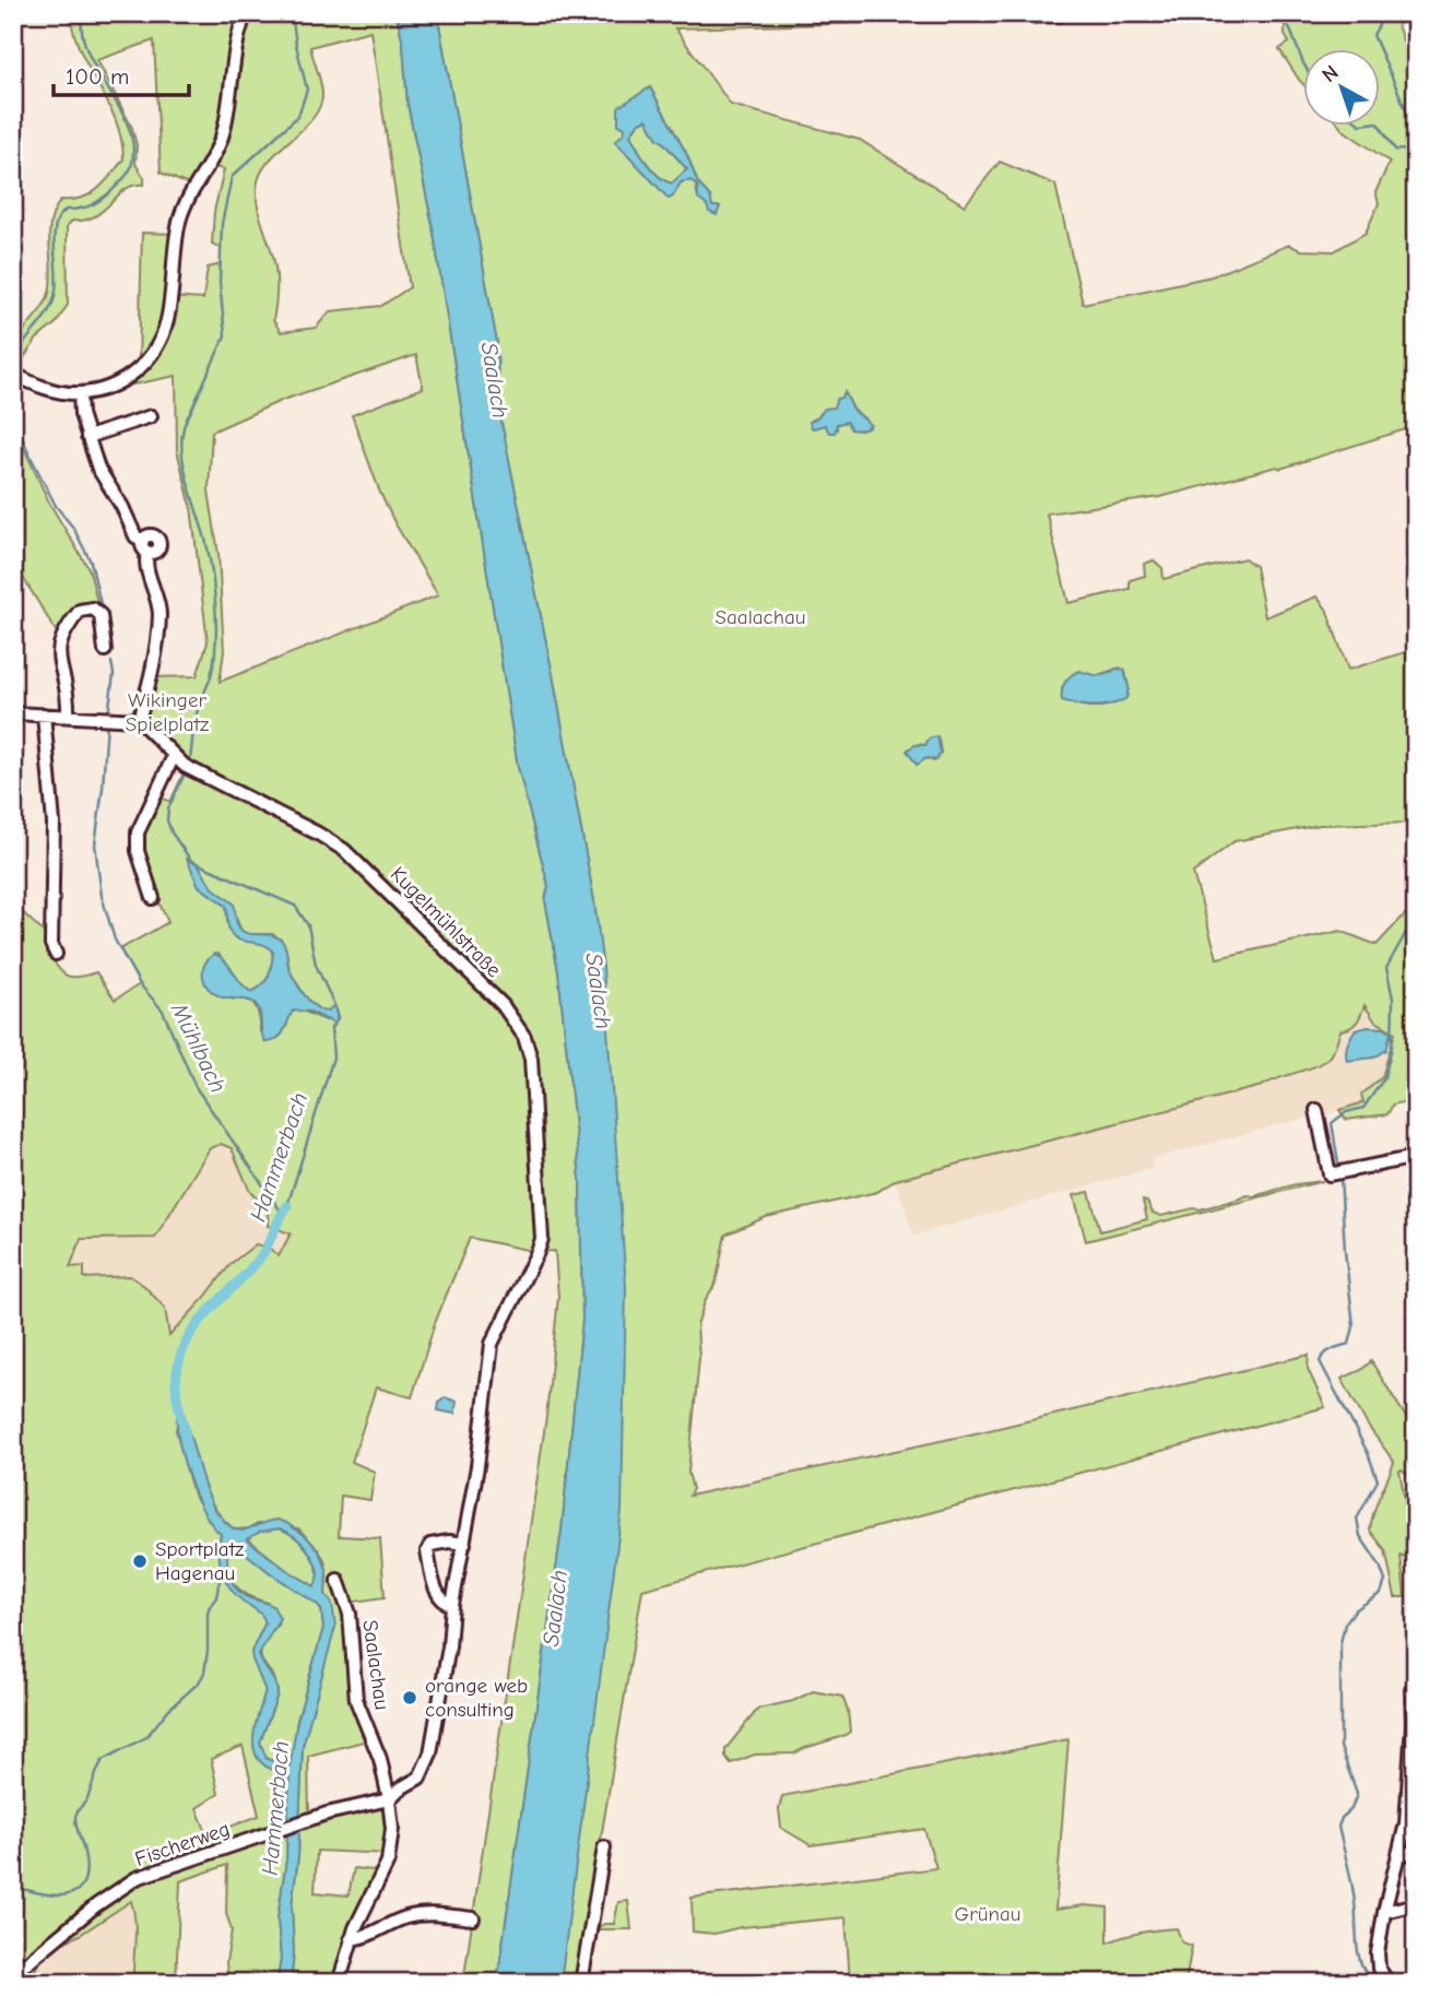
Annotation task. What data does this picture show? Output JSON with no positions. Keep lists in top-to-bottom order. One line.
{"streets":{"street":["Kugelmühlstraße","Saalachau","Fischerweg"]},"crossings":[["Saalachau","Fischerweg"]],"water":["Saalach","Mühlbach","Hammerbach"],"parks":["Saalachau","Wikinger Spielplatz","Grünau"],"places":["Sportplatz Hagenau","orange web consulting"],"scale_bar":"100 m","north":"top left"}
